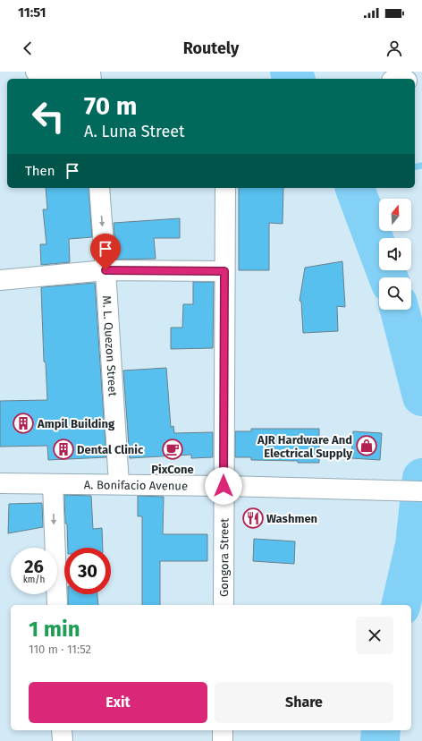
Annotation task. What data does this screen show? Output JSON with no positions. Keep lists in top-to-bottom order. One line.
{"streets":{"street":["M. L. Quezon Street","A. Bonifacio Avenue","Gongora Street"]},"crossings":[["M. L. Quezon Street","A. Bonifacio Avenue"],["A. Bonifacio Avenue","Gongora Street"]],"places":{"building":["Ampil Building","Dental Clinic"],"shop":["AJR Hardware And Electrical Supply"],"cafe":["PixCone"],"restaurant":["Washmen"]},"north":"top","page":{"status":"11:51","header":"Routely","turn":["70 m","A. Luna Street"],"then":"Then","speed":"26 km/h","limit":"30","heading":["1 min","110 m · 11:52"],"buttons":["Exit","Share"]}}
